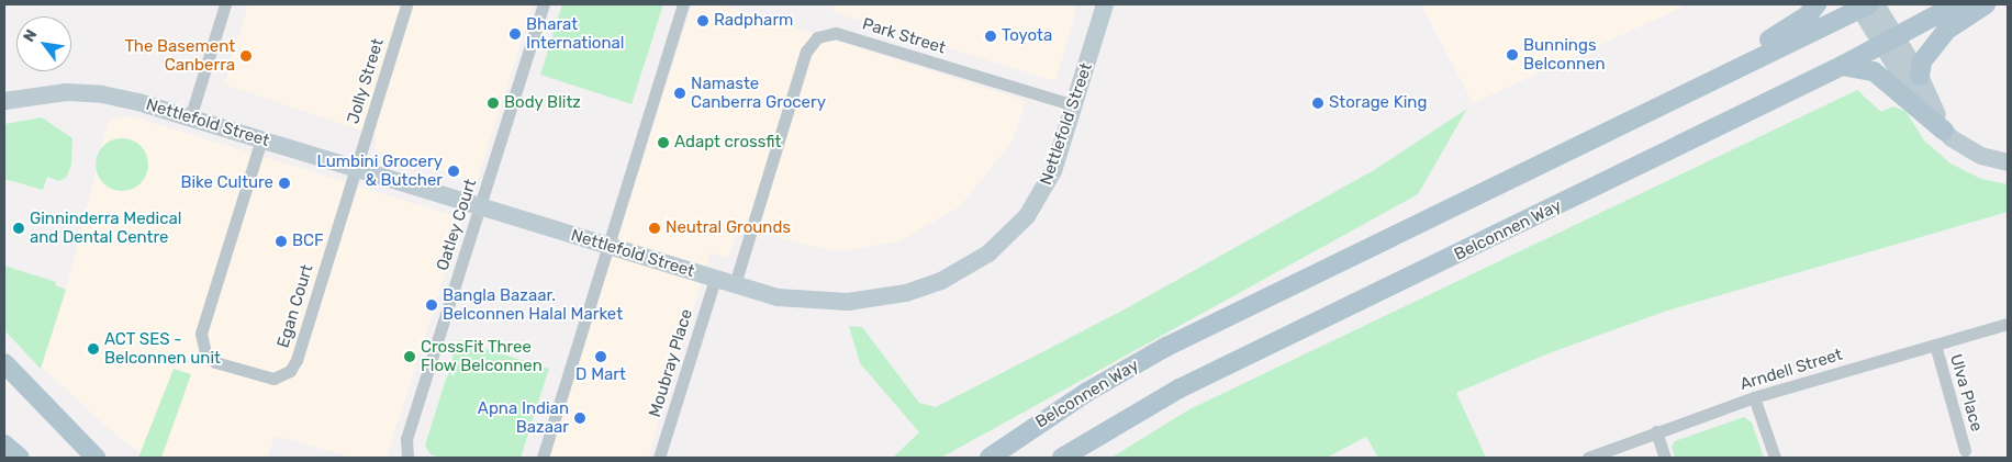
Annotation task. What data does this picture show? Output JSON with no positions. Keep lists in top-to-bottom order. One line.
{"streets":{"main road":["Belconnen Way"],"street":["Park Street","Jolly Street","Nettlefold Street","Oatley Court","Egan Court","Moubray Place","Arndell Street","Ulva Place"]},"crossings":[["Park Street","Nettlefold Street"],["Jolly Street","Nettlefold Street"],["Jolly Street","Egan Court"],["Nettlefold Street","Oatley Court"],["Nettlefold Street","Egan Court"],["Nettlefold Street","Moubray Place"],["Arndell Street","Ulva Place"]],"places":["Radpharm","Bharat International","Toyota","Bunnings Belconnen","The Basement Canberra","Namaste Canberra Grocery","Body Blitz","Storage King","Adapt crossfit","Lumbini Grocery & Butcher","Bike Culture","Ginninderra Medical and Dental Centre","Neutral Grounds","BCF","Bangla Bazaar. Belconnen Halal Market","ACT SES - Belconnen unit","CrossFit Three Flow Belconnen","D Mart","Apna Indian Bazaar"],"north":"top left"}
